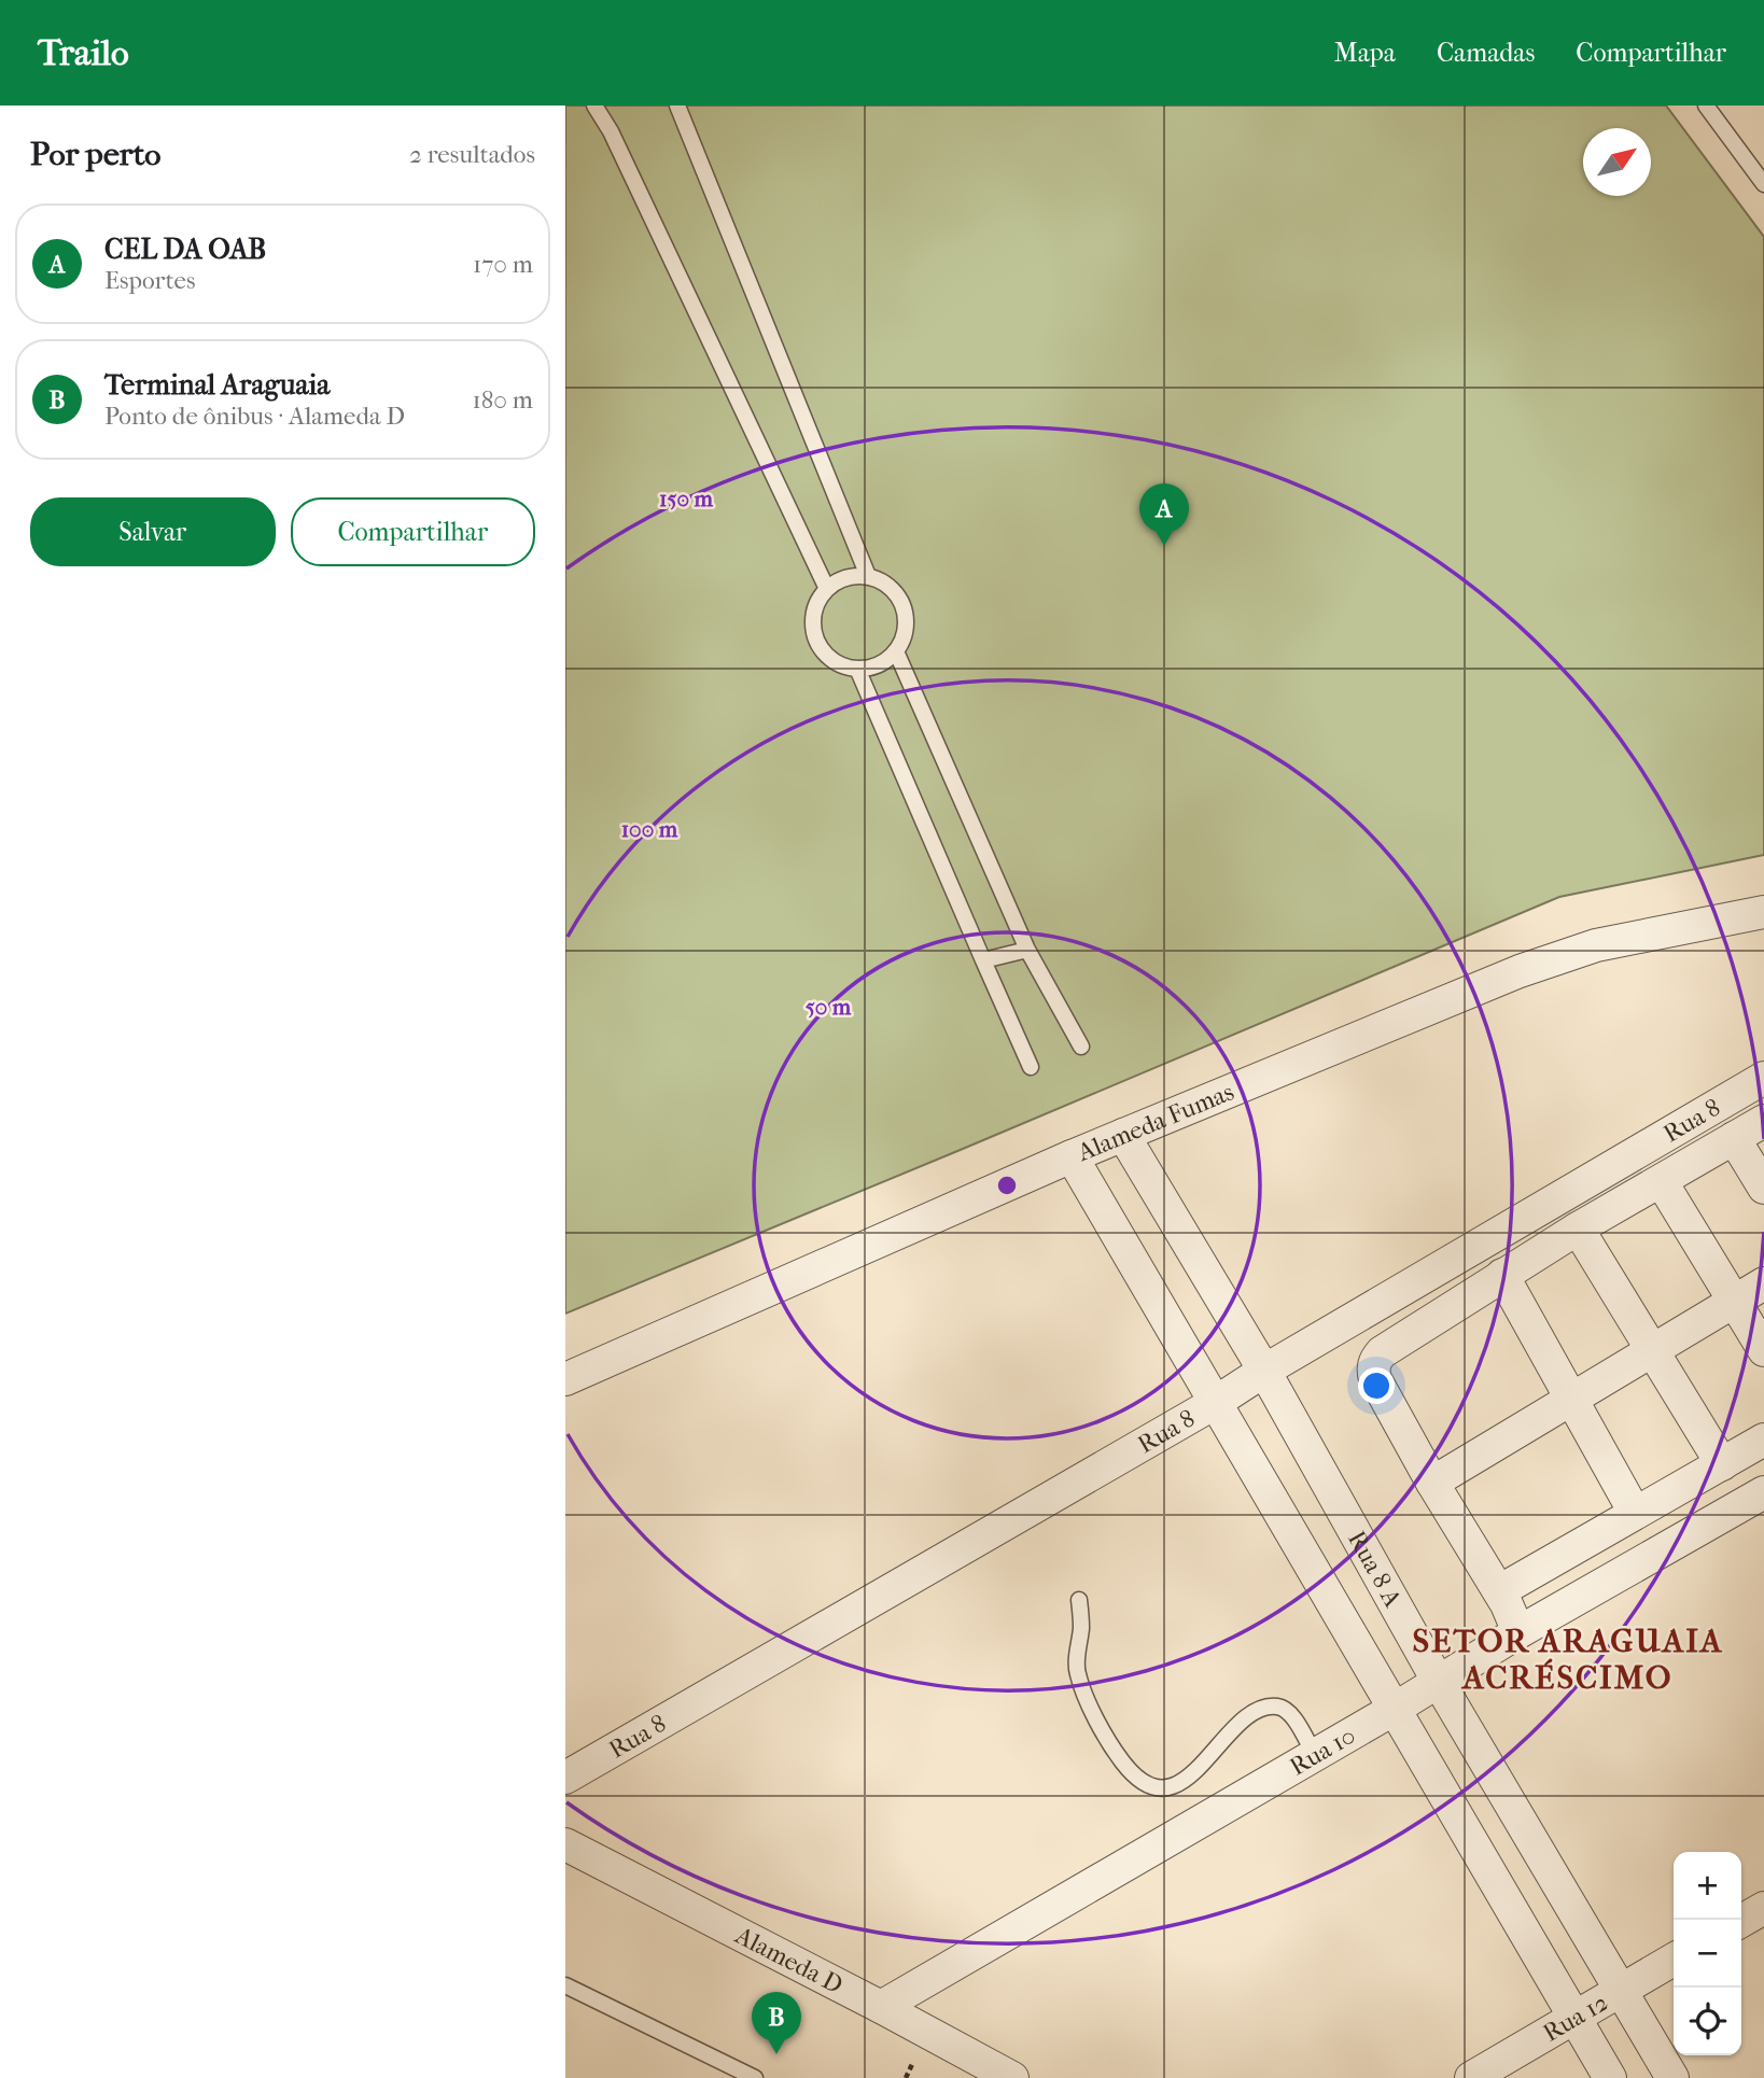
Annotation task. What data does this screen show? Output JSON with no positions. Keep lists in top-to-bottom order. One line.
{"streets":{"street":["Rua 8","Alameda Fumas","Rua 8 A","Rua 10","Alameda D","Rua 12"]},"crossings":[["Rua 8","Rua 8 A"],["Alameda Fumas","Rua 8 A"],["Rua 8 A","Rua 10"],["Rua 8 A","Rua 12"],["Rua 10","Alameda D"]],"districts":["SETOR ARAGUAIA ACRÉSCIMO"],"north":"top right","page":{"header":"Trailo","nav":["Mapa","Camadas","Compartilhar"],"heading":["Por perto","2 resultados"],"list":[{"mark":"A","name":"CEL DA OAB","note":"Esportes","value":"170 m"},{"mark":"B","name":"Terminal Araguaia","note":"Ponto de ônibus · Alameda D","value":"180 m"}],"buttons":["Salvar","Compartilhar"],"pins":["A","B"],"map_buttons":["+","−"]},"rings":["150 m","100 m","50 m"]}
